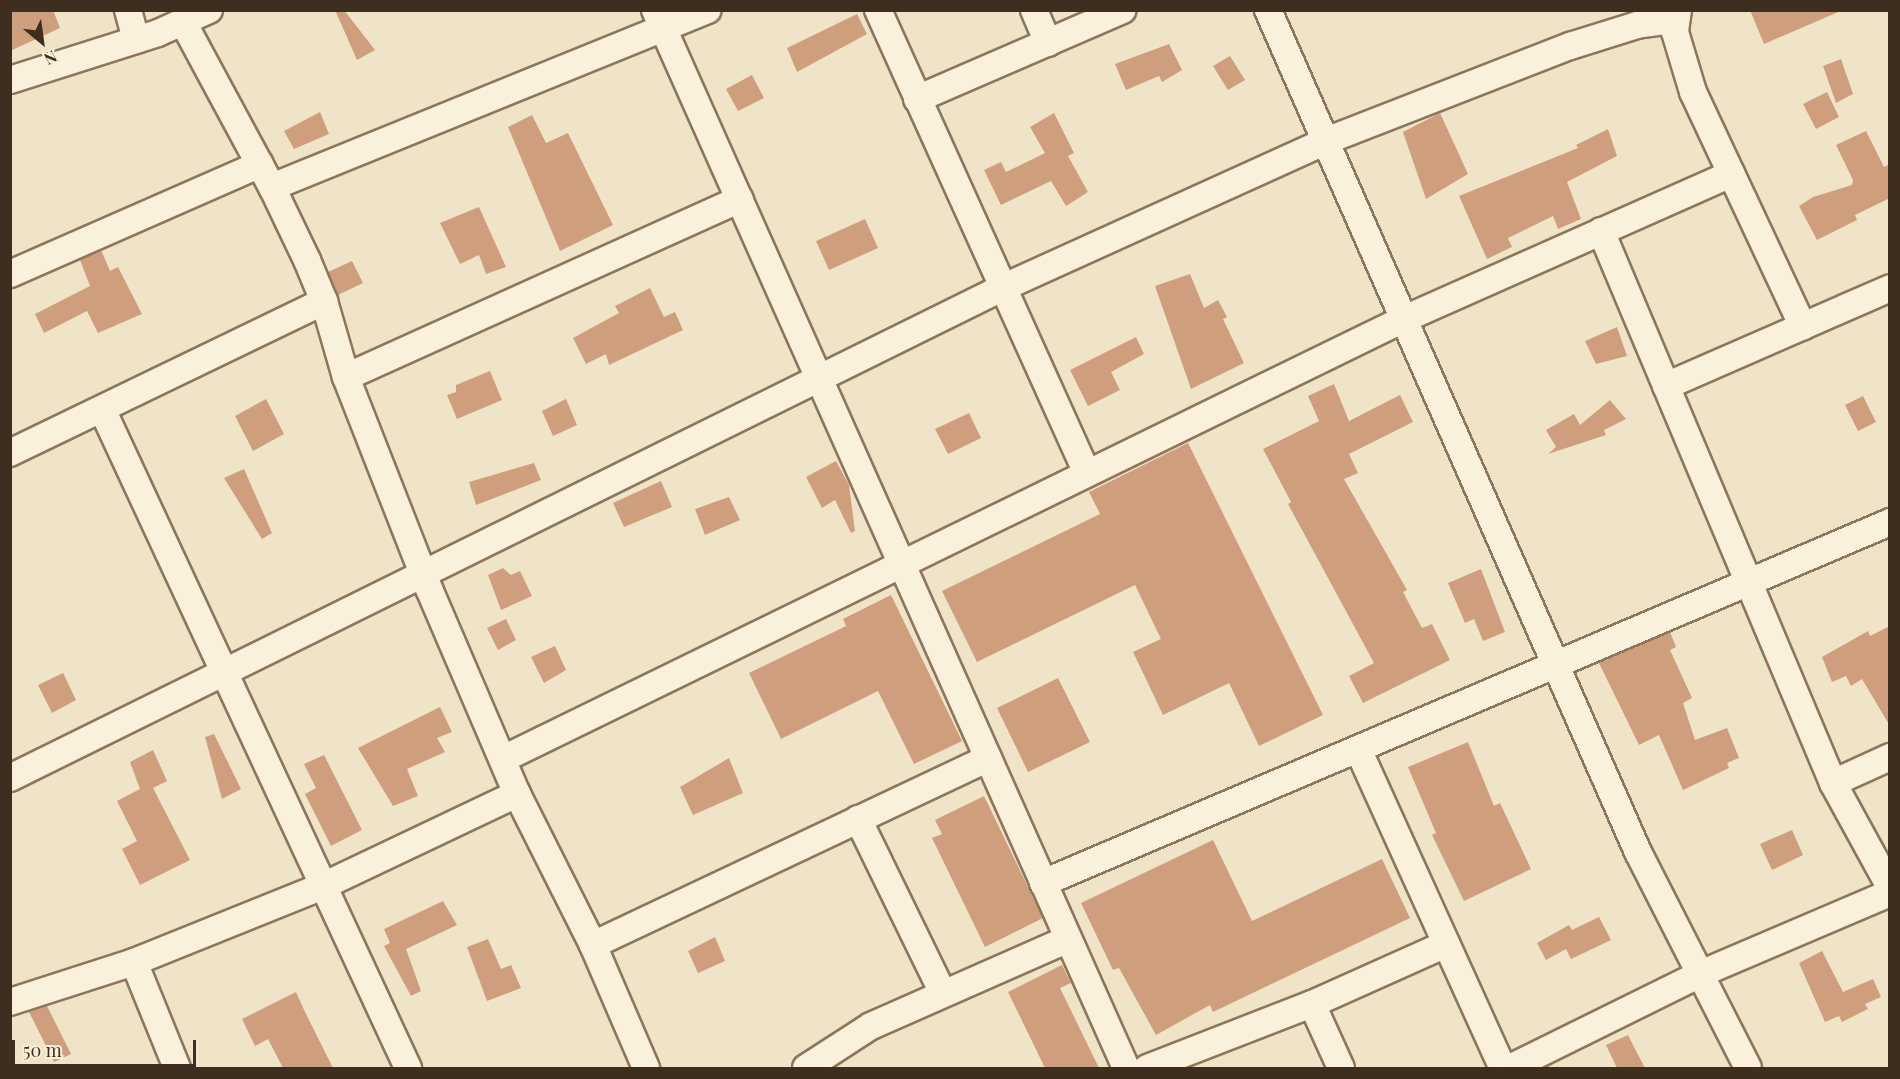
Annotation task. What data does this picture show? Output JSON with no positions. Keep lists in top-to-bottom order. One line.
{"scale_bar":"50 m","north":"bottom right"}
